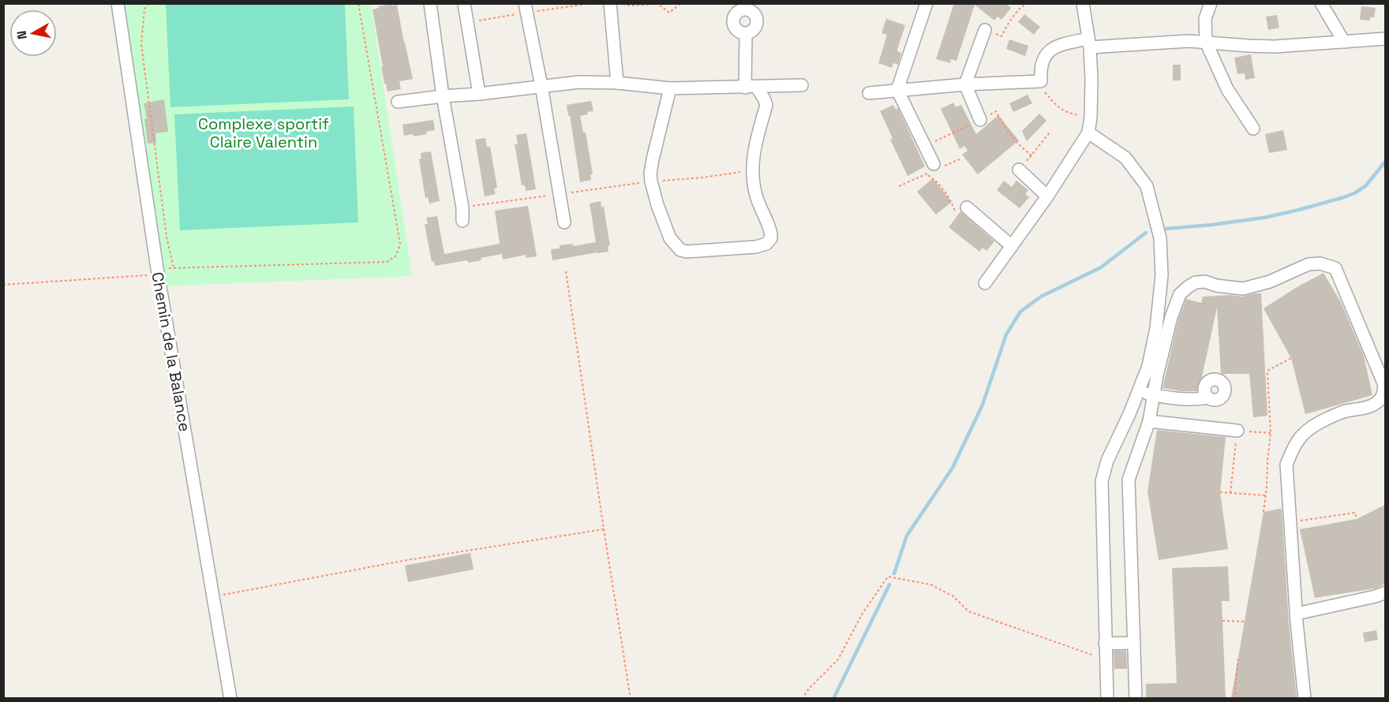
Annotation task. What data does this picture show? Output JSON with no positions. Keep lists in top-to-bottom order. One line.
{"streets":{"street":["Chemin de la Balance"]},"parks":["Complexe sportif Claire Valentin"],"north":"left"}
